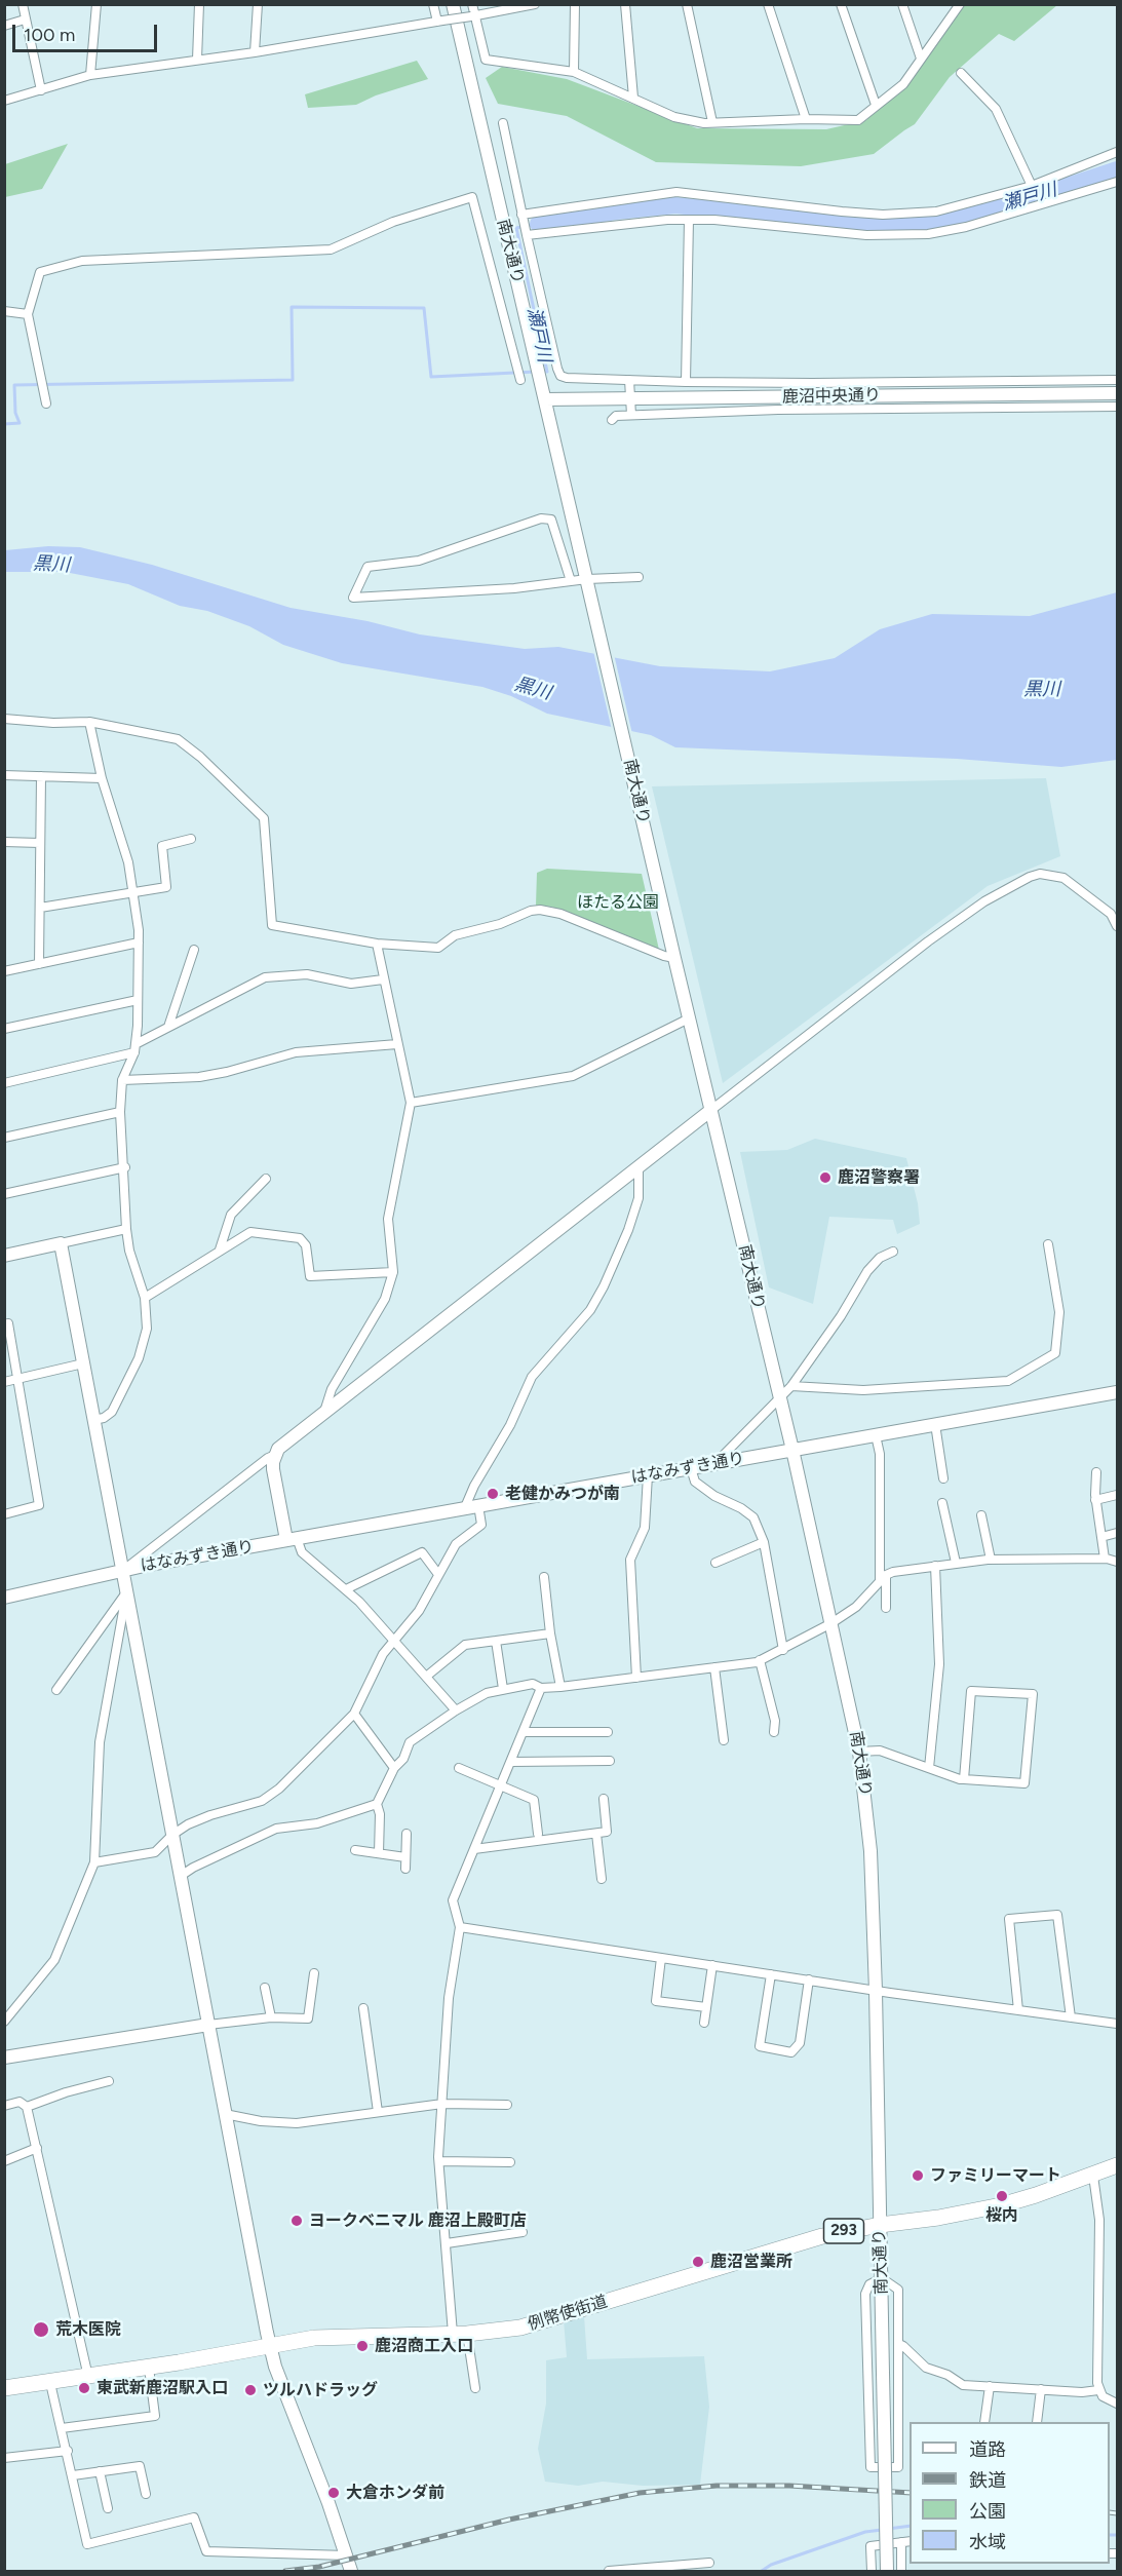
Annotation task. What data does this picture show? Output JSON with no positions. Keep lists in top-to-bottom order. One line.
{"streets":{"highway":["293","例幣使街道"],"street":["南大通り","鹿沼中央通り","はなみずき通り"]},"crossings":[["南大通り","鹿沼中央通り"],["南大通り","はなみずき通り"],["南大通り","例幣使街道"]],"water":["瀬戸川","黒川"],"parks":["ほたる公園"],"places":["鹿沼警察署","老健かみつが南","ファミリーマート","桜内","ヨークベニマル 鹿沼上殿町店","鹿沼営業所","荒木医院","鹿沼商工入口","東武新鹿沼駅入口","ツルハドラッグ","大倉ホンダ前"],"legend":["道路","鉄道","公園","水域"],"scale_bar":"100 m"}
